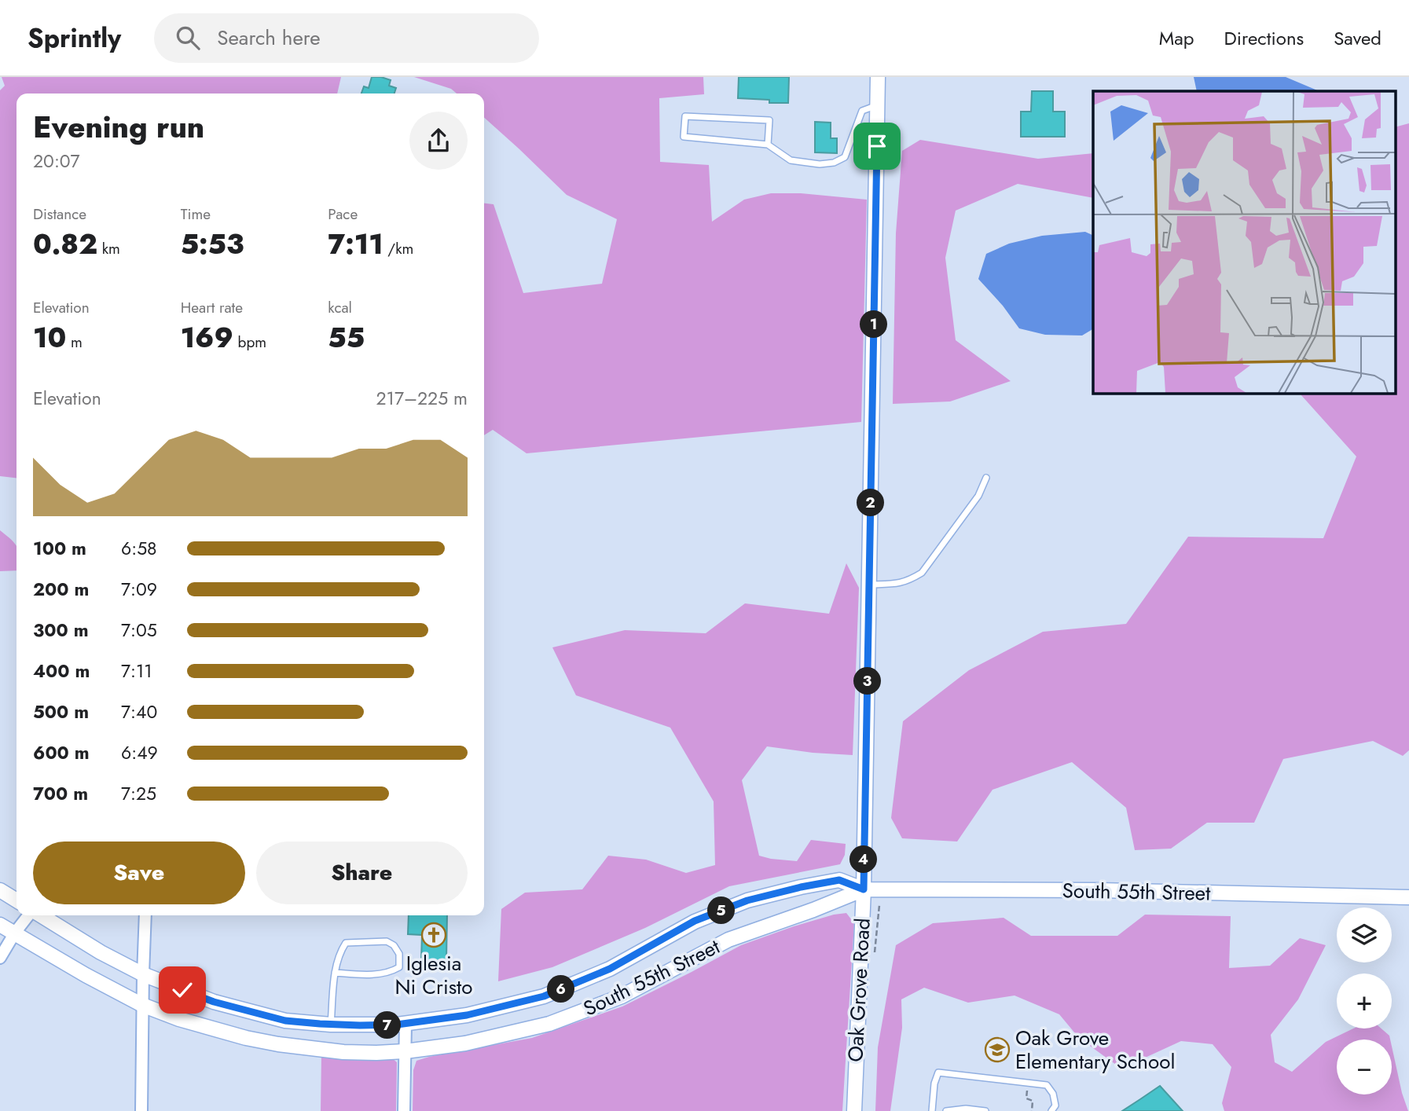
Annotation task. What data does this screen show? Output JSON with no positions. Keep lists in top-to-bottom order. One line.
{"streets":{"street":["South 55th Street","Oak Grove Road"]},"crossings":[["South 55th Street","Oak Grove Road"]],"places":{"church":["Iglesia Ni Cristo"],"school or university":["Oak Grove Elementary School"]},"page":{"header":"Sprintly","search":"Search here","nav":["Map","Directions","Saved"],"heading":["Evening run","20:07"],"stats":[["Distance","0.82 km"],["Time","5:53"],["Pace","7:11 /km"],["Elevation","10 m"],["Heart rate","169 bpm"],["kcal","55"]],"pins":["1","2","3","4","5","6","7"],"chart":["Elevation","217–225 m"],"list":[{"name":"100 m","note":"6:58"},{"name":"200 m","note":"7:09"},{"name":"300 m","note":"7:05"},{"name":"400 m","note":"7:11"},{"name":"500 m","note":"7:40"},{"name":"600 m","note":"6:49"},{"name":"700 m","note":"7:25"}],"buttons":["Save","Share"],"map_buttons":["+","−"]}}
